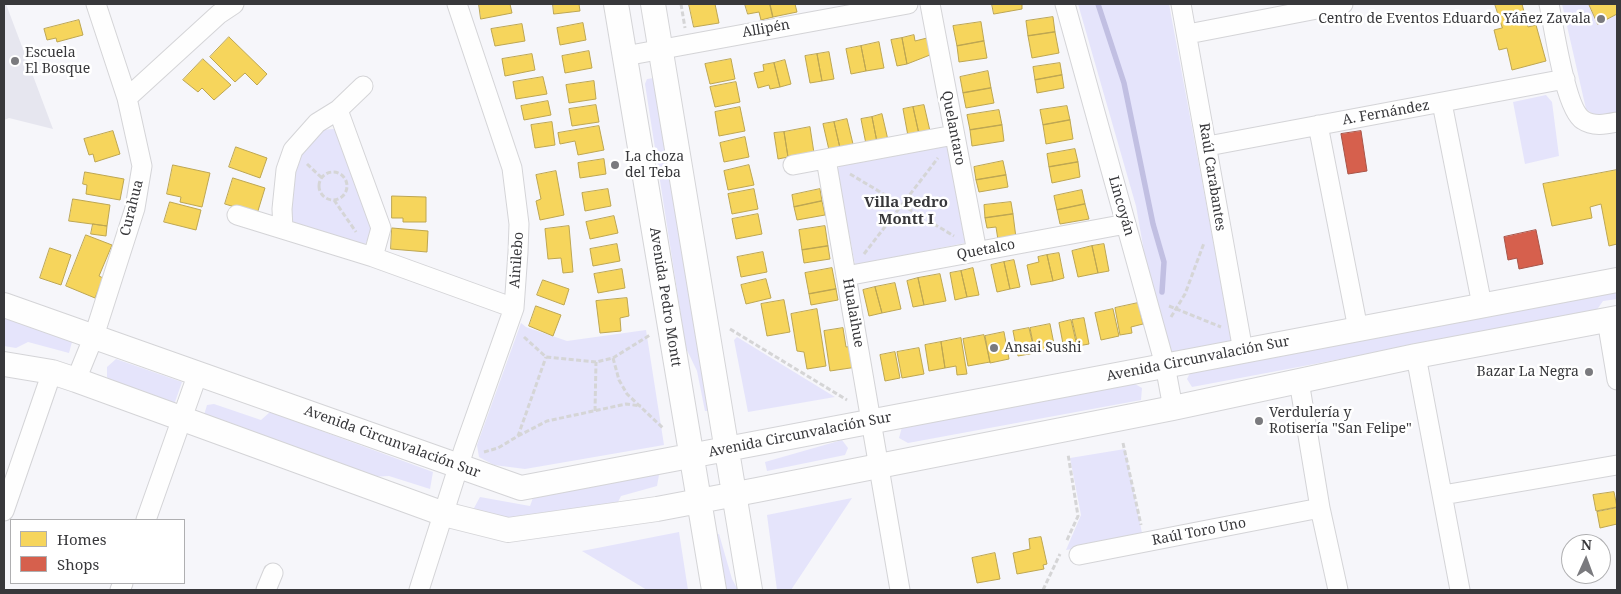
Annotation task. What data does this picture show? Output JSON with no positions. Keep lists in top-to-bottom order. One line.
{"streets":{"main road":["Avenida Pedro Montt","Avenida Circunvalación Sur"],"street":["Allipén","A. Fernández","Quelantaro","Raúl Carabantes","Lincoyán","Curahua","Quetalco","Ainilebo","Hualaihue","Raúl Toro Uno"]},"crossings":[["Allipén","Avenida Pedro Montt"],["A. Fernández","Raúl Carabantes"],["Quelantaro","Quetalco"],["Raúl Carabantes","Avenida Circunvalación Sur"],["Lincoyán","Quetalco"],["Lincoyán","Avenida Circunvalación Sur"],["Curahua","Avenida Circunvalación Sur"],["Quetalco","Hualaihue"],["Ainilebo","Avenida Circunvalación Sur"],["Avenida Pedro Montt","Avenida Circunvalación Sur"],["Hualaihue","Avenida Circunvalación Sur"]],"districts":["Villa Pedro Montt I"],"places":["Centro de Eventos Eduardo Yáñez Zavala","Escuela El Bosque","La choza del Teba","Ansai Sushi","Bazar La Negra","Verdulería y Rotisería \"San Felipe\""],"legend":["Homes","Shops"],"north":"top"}
